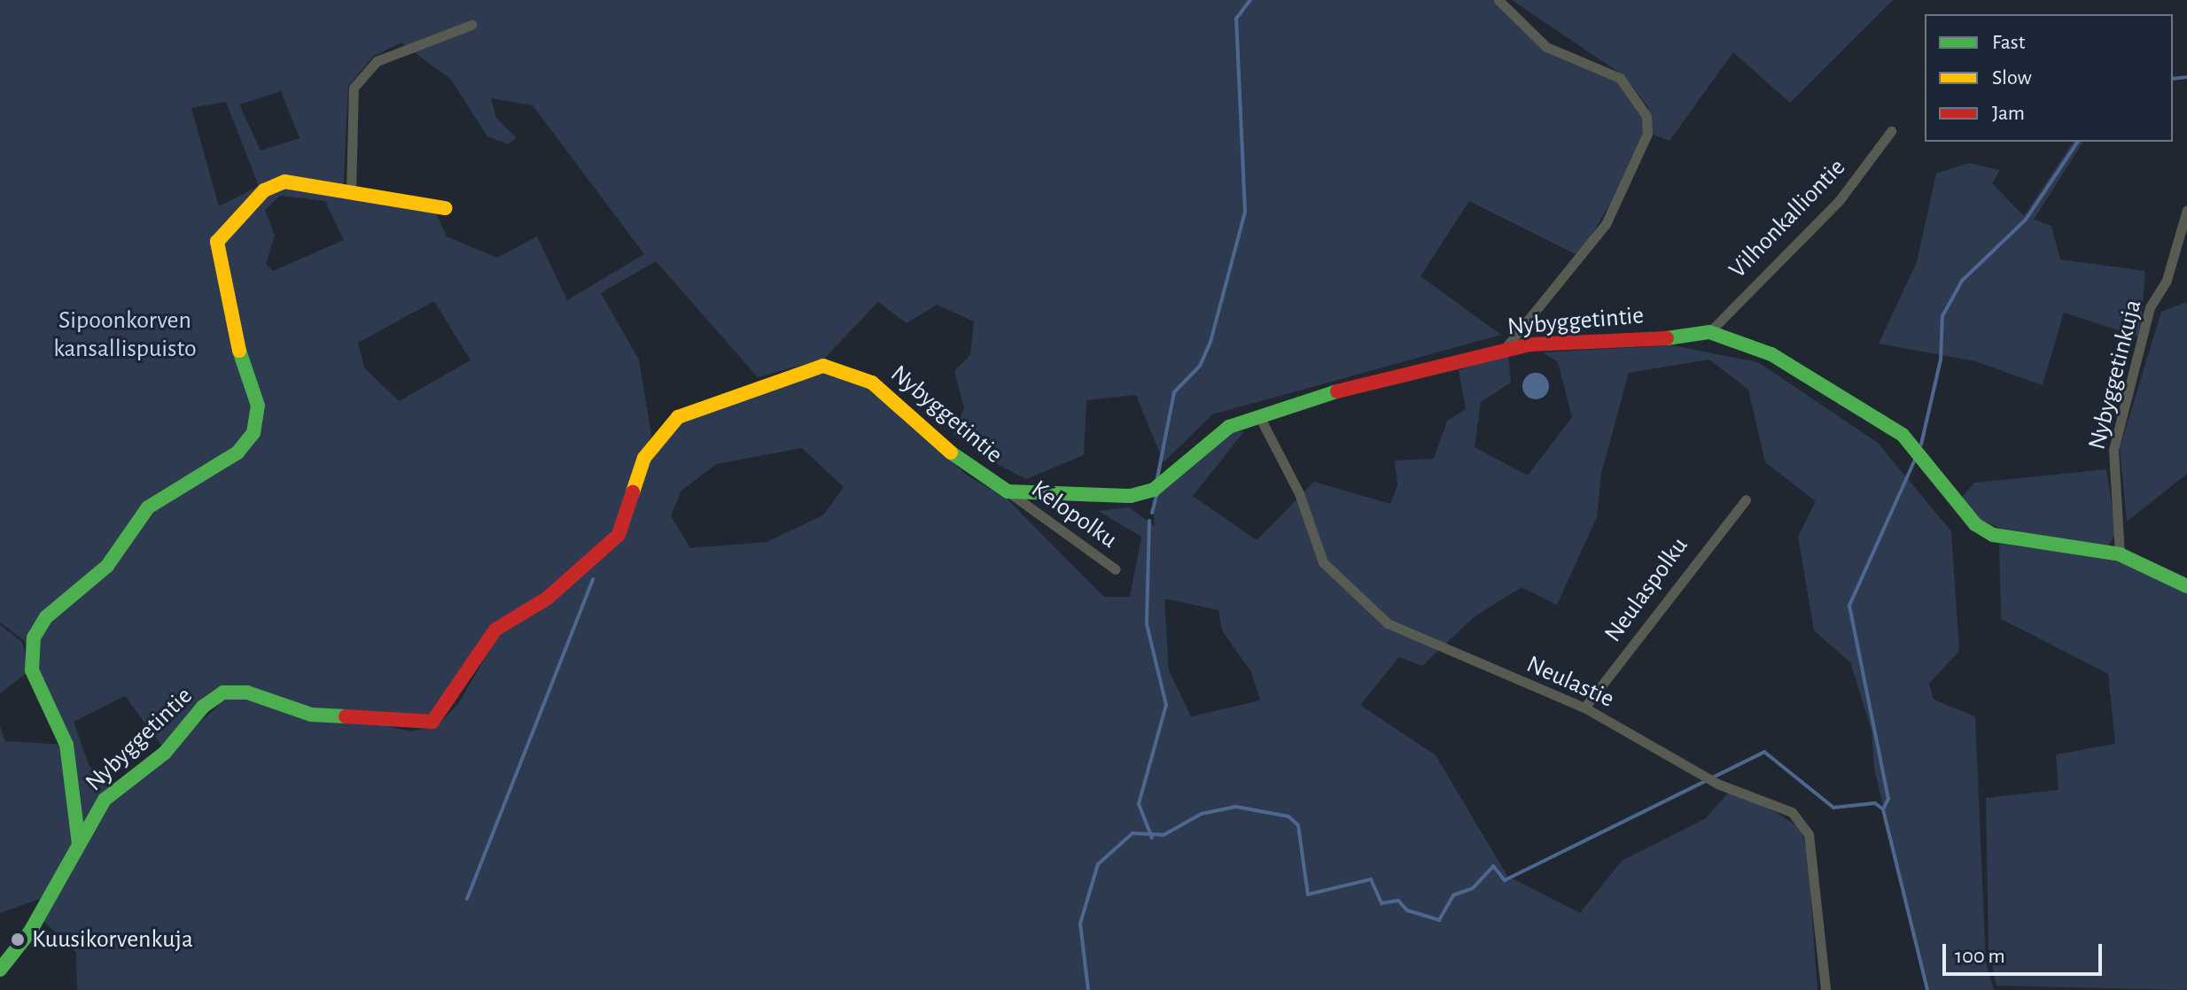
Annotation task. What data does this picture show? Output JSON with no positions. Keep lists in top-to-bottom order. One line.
{"streets":{"street":["Vilhonkalliontie","Nybyggetintie","Nybyggetinkuja","Kelopolku","Neulaspolku","Neulastie"]},"crossings":[["Vilhonkalliontie","Nybyggetintie"],["Nybyggetintie","Nybyggetinkuja"],["Nybyggetintie","Kelopolku"],["Nybyggetintie","Neulastie"],["Neulaspolku","Neulastie"]],"parks":["Sipoonkorven kansallispuisto"],"places":["Kuusikorvenkuja"],"legend":["Fast","Slow","Jam"],"scale_bar":"100 m"}
